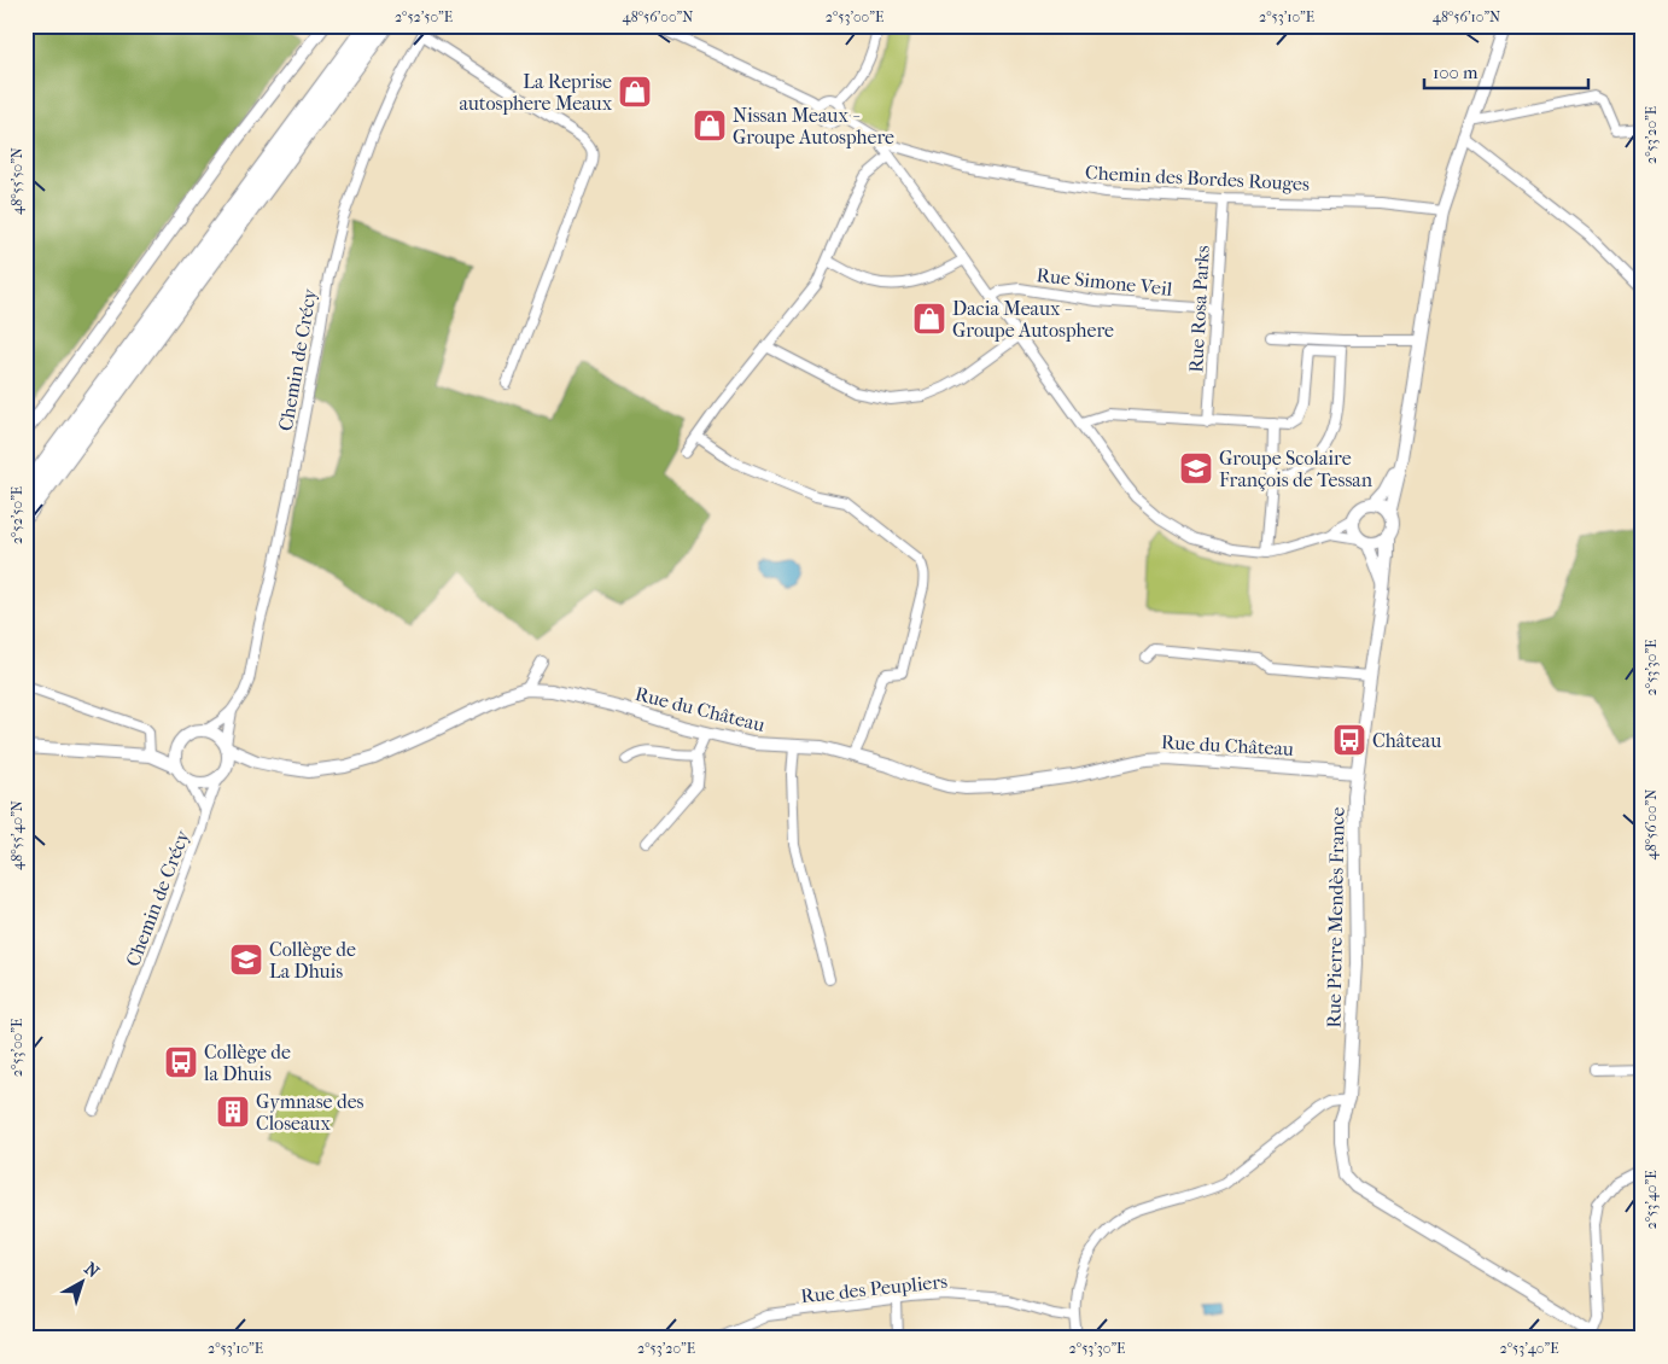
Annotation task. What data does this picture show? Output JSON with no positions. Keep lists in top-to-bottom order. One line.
{"streets":{"street":["Chemin des Bordes Rouges","Rue Simone Veil","Rue Rosa Parks","Chemin de Crécy","Rue du Château","Rue Pierre Mendès France","Rue des Peupliers"]},"crossings":[["Chemin des Bordes Rouges","Rue Rosa Parks"],["Rue Simone Veil","Rue Rosa Parks"],["Chemin de Crécy","Rue du Château"],["Rue du Château","Rue Pierre Mendès France"]],"places":{"shop":["La Reprise autosphere Meaux","Nissan Meaux - Groupe Autosphere","Dacia Meaux - Groupe Autosphere"],"school or university":["Groupe Scolaire François de Tessan","Collège de La Dhuis"],"bus stop":["Château","Collège de la Dhuis"],"building":["Gymnase des Closeaux"]},"scale_bar":"100 m","north":"top right","coordinates":["2°52'50\"E","48°56'00\"N","2°53'00\"E","2°53'10\"E","48°56'10\"N","2°53'20\"E","48°55'50\"N","2°53'30\"E","48°55'40\"N","2°53'40\"E"]}
